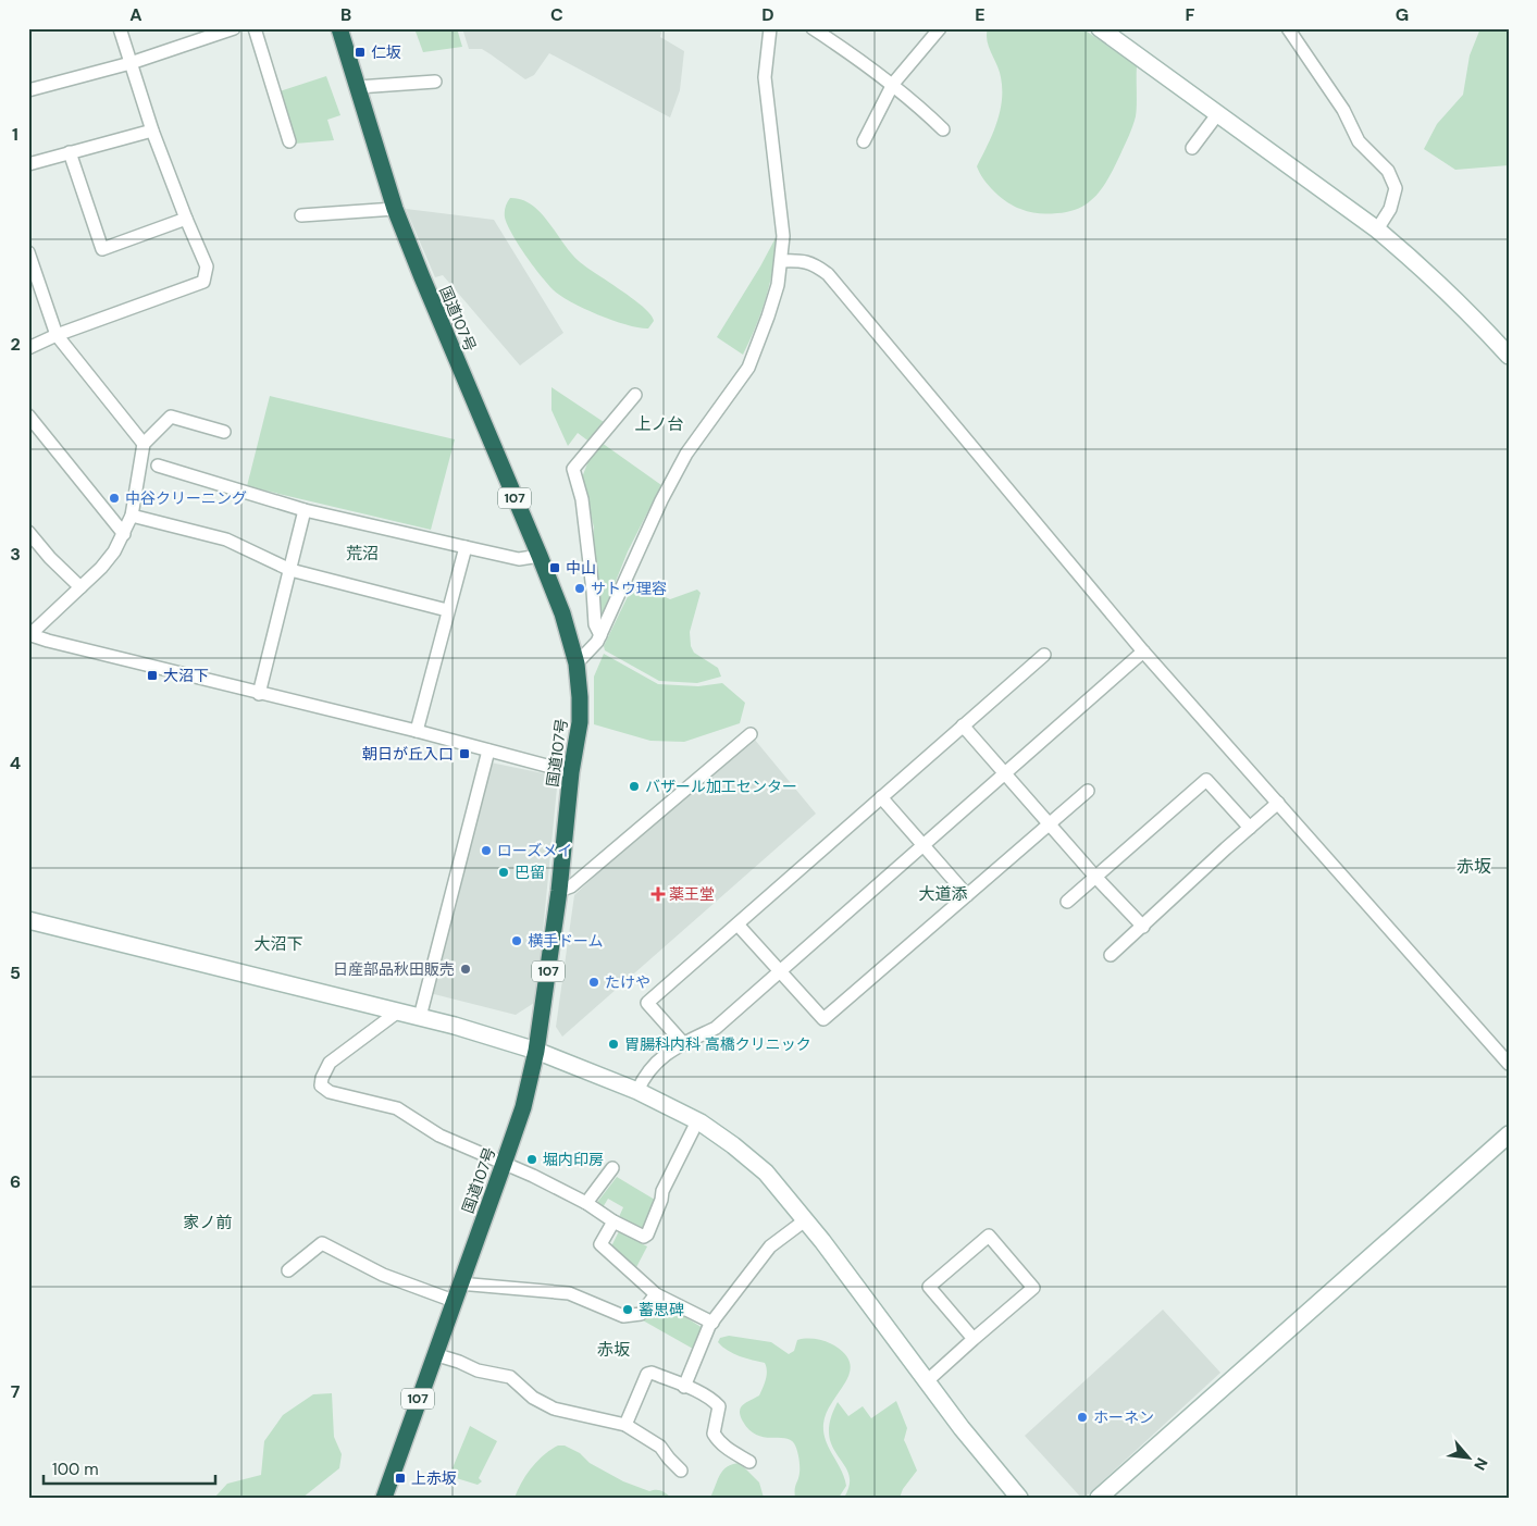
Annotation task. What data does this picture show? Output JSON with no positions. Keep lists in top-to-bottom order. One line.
{"streets":{"highway":["国道107号","107"]},"districts":["上ノ台","荒沼","赤坂","大道添","大沼下","家ノ前","赤坂"],"places":{"transit":["仁坂","中山","大沼下","朝日が丘入口","上赤坂"],"other":["中谷クリーニング","サトウ理容","バザール加工センター","ローズメイ","巴留","横手ドーム","日産部品秋田販売","たけや","胃腸科内科 高橋クリニック","堀内印房","蓄思碑","ホーネン"],"health":["薬王堂"]},"scale_bar":"100 m","north":"bottom right","grid":{"columns":["A","B","C","D","E","F","G"],"rows":["1","2","3","4","5","6","7"]}}
